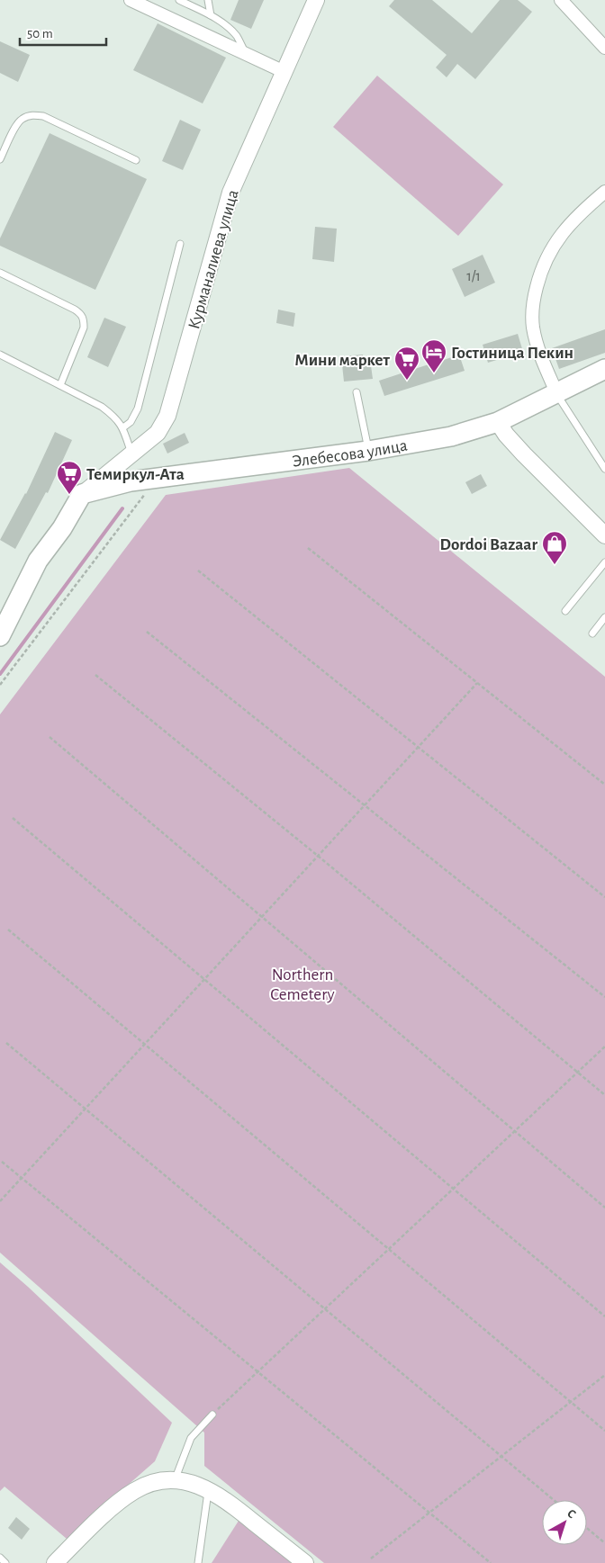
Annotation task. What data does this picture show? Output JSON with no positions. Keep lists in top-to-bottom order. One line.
{"streets":{"main road":["Элебесова улица"],"street":["Курманалиева улица"]},"crossings":[["Курманалиева улица","Элебесова улица"]],"parks":["Northern Cemetery"],"places":{"hotel":["Гостиница Пекин"],"supermarket":["Мини маркет","Темиркул-Ата"],"shop":["Dordoi Bazaar"]},"house_numbers":["1/1"],"scale_bar":"50 m","north":"top right"}
